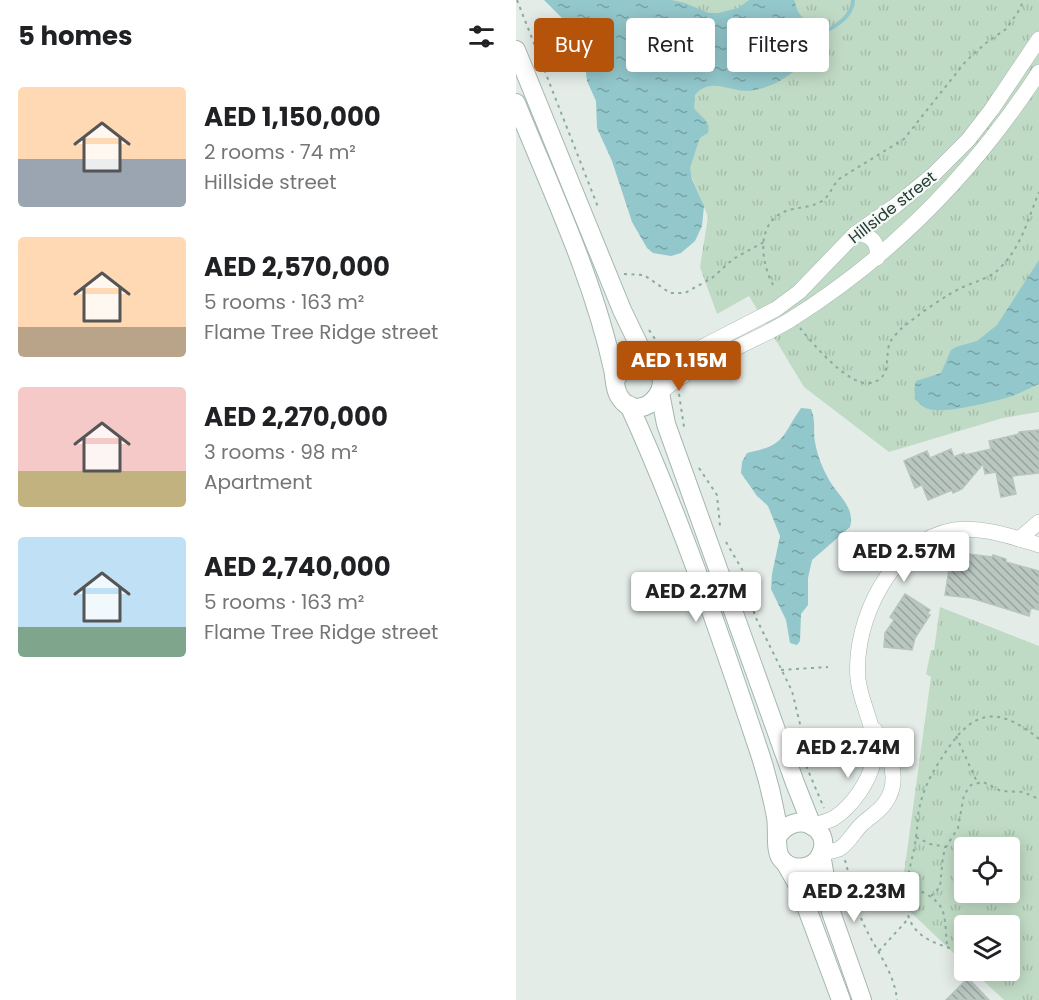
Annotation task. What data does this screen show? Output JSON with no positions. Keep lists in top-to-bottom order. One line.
{"streets":{"street":["Hillside street"]},"page":{"heading":"5 homes","chip":["Buy","Rent","Filters"],"list":[{"name":"AED 1,150,000","note":"2 rooms · 74 m² · Hillside street"},{"name":"AED 2,570,000","note":"5 rooms · 163 m² · Flame Tree Ridge street"},{"name":"AED 2,270,000","note":"3 rooms · 98 m² · Apartment"},{"name":"AED 2,740,000","note":"5 rooms · 163 m² · Flame Tree Ridge street"}],"price":["AED 1.15M","AED 2.57M","AED 2.27M","AED 2.74M","AED 2.23M"]}}
